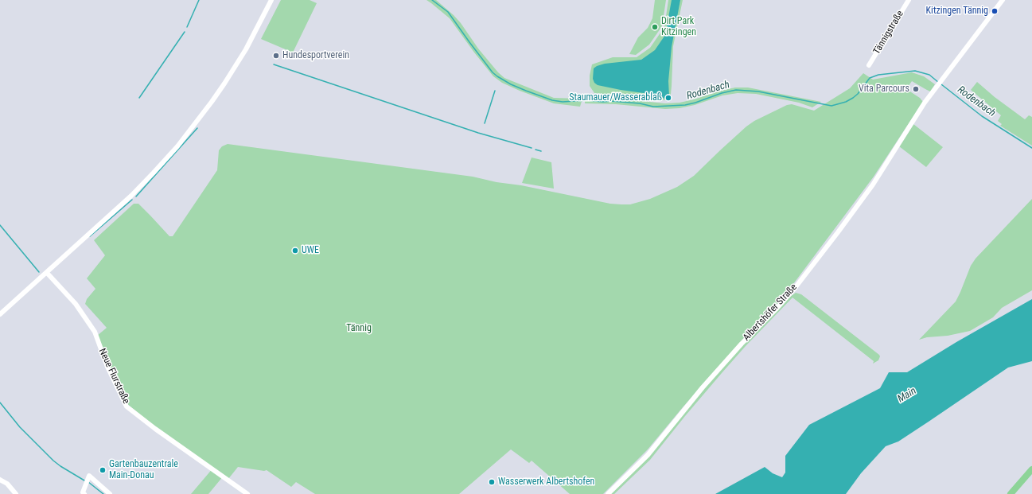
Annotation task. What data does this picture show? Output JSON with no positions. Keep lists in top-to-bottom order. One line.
{"streets":{"street":["Tännigstraße","Albertshöfer Straße","Neue Flurstraße"]},"water":["Rodenbach","Main"],"parks":["Tännig"],"places":["Kitzingen Tännig","Dirt Park Kitzingen","Hundesportverein","Vita Parcours","Staumauer/Wasserablaß","UWE","Gartenbauzentrale Main-Donau","Wasserwerk Albertshofen"]}
